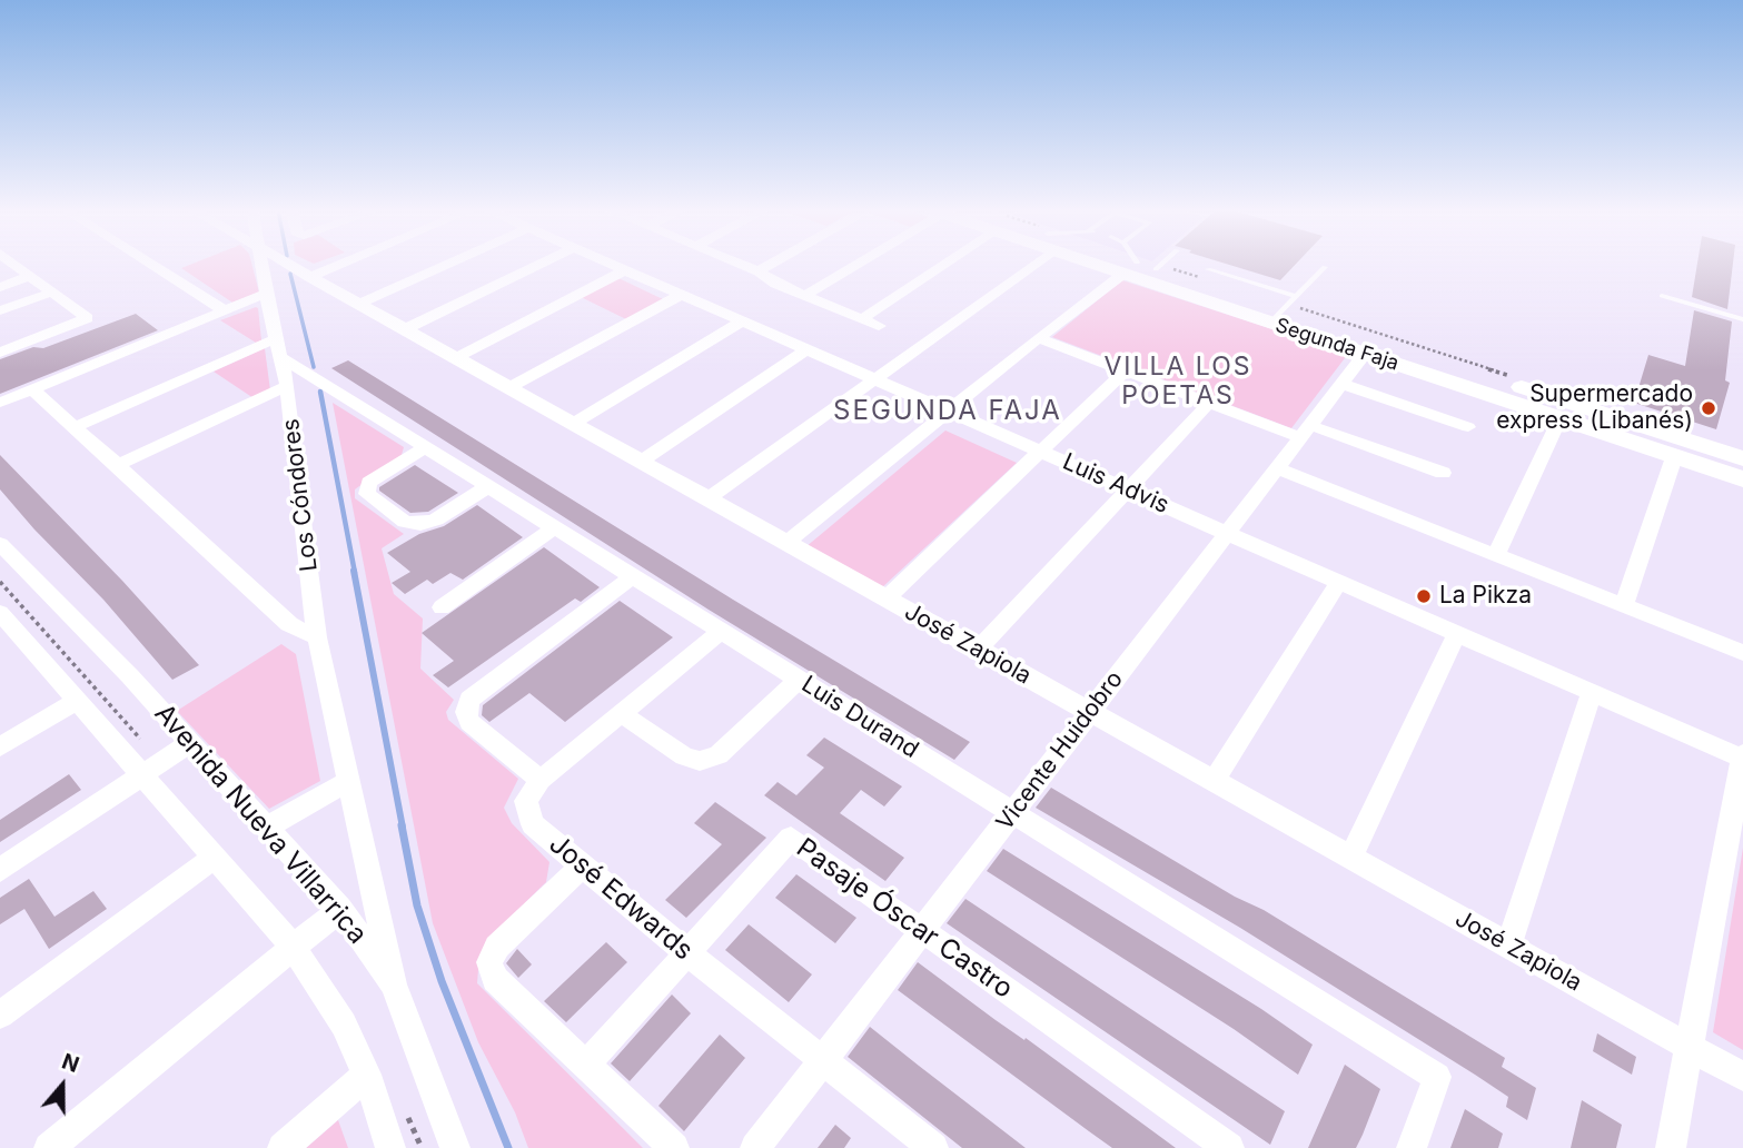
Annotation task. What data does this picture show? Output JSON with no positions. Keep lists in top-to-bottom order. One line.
{"streets":{"main road":["Segunda Faja"],"street":["Luis Advis","Los Cóndores","José Zapiola","Luis Durand","Vicente Huidobro","Avenida Nueva Villarrica","José Edwards","Pasaje Óscar Castro"]},"crossings":[["Segunda Faja","Vicente Huidobro"],["Luis Advis","Vicente Huidobro"],["Los Cóndores","Luis Durand"],["Los Cóndores","Avenida Nueva Villarrica"],["José Zapiola","Vicente Huidobro"],["Luis Durand","Vicente Huidobro"],["Vicente Huidobro","José Edwards"],["Vicente Huidobro","Pasaje Óscar Castro"],["José Edwards","Pasaje Óscar Castro"]],"districts":["VILLA LOS POETAS","SEGUNDA FAJA"],"places":["Supermercado express (Libanés)","La Pikza"],"north":"top"}
